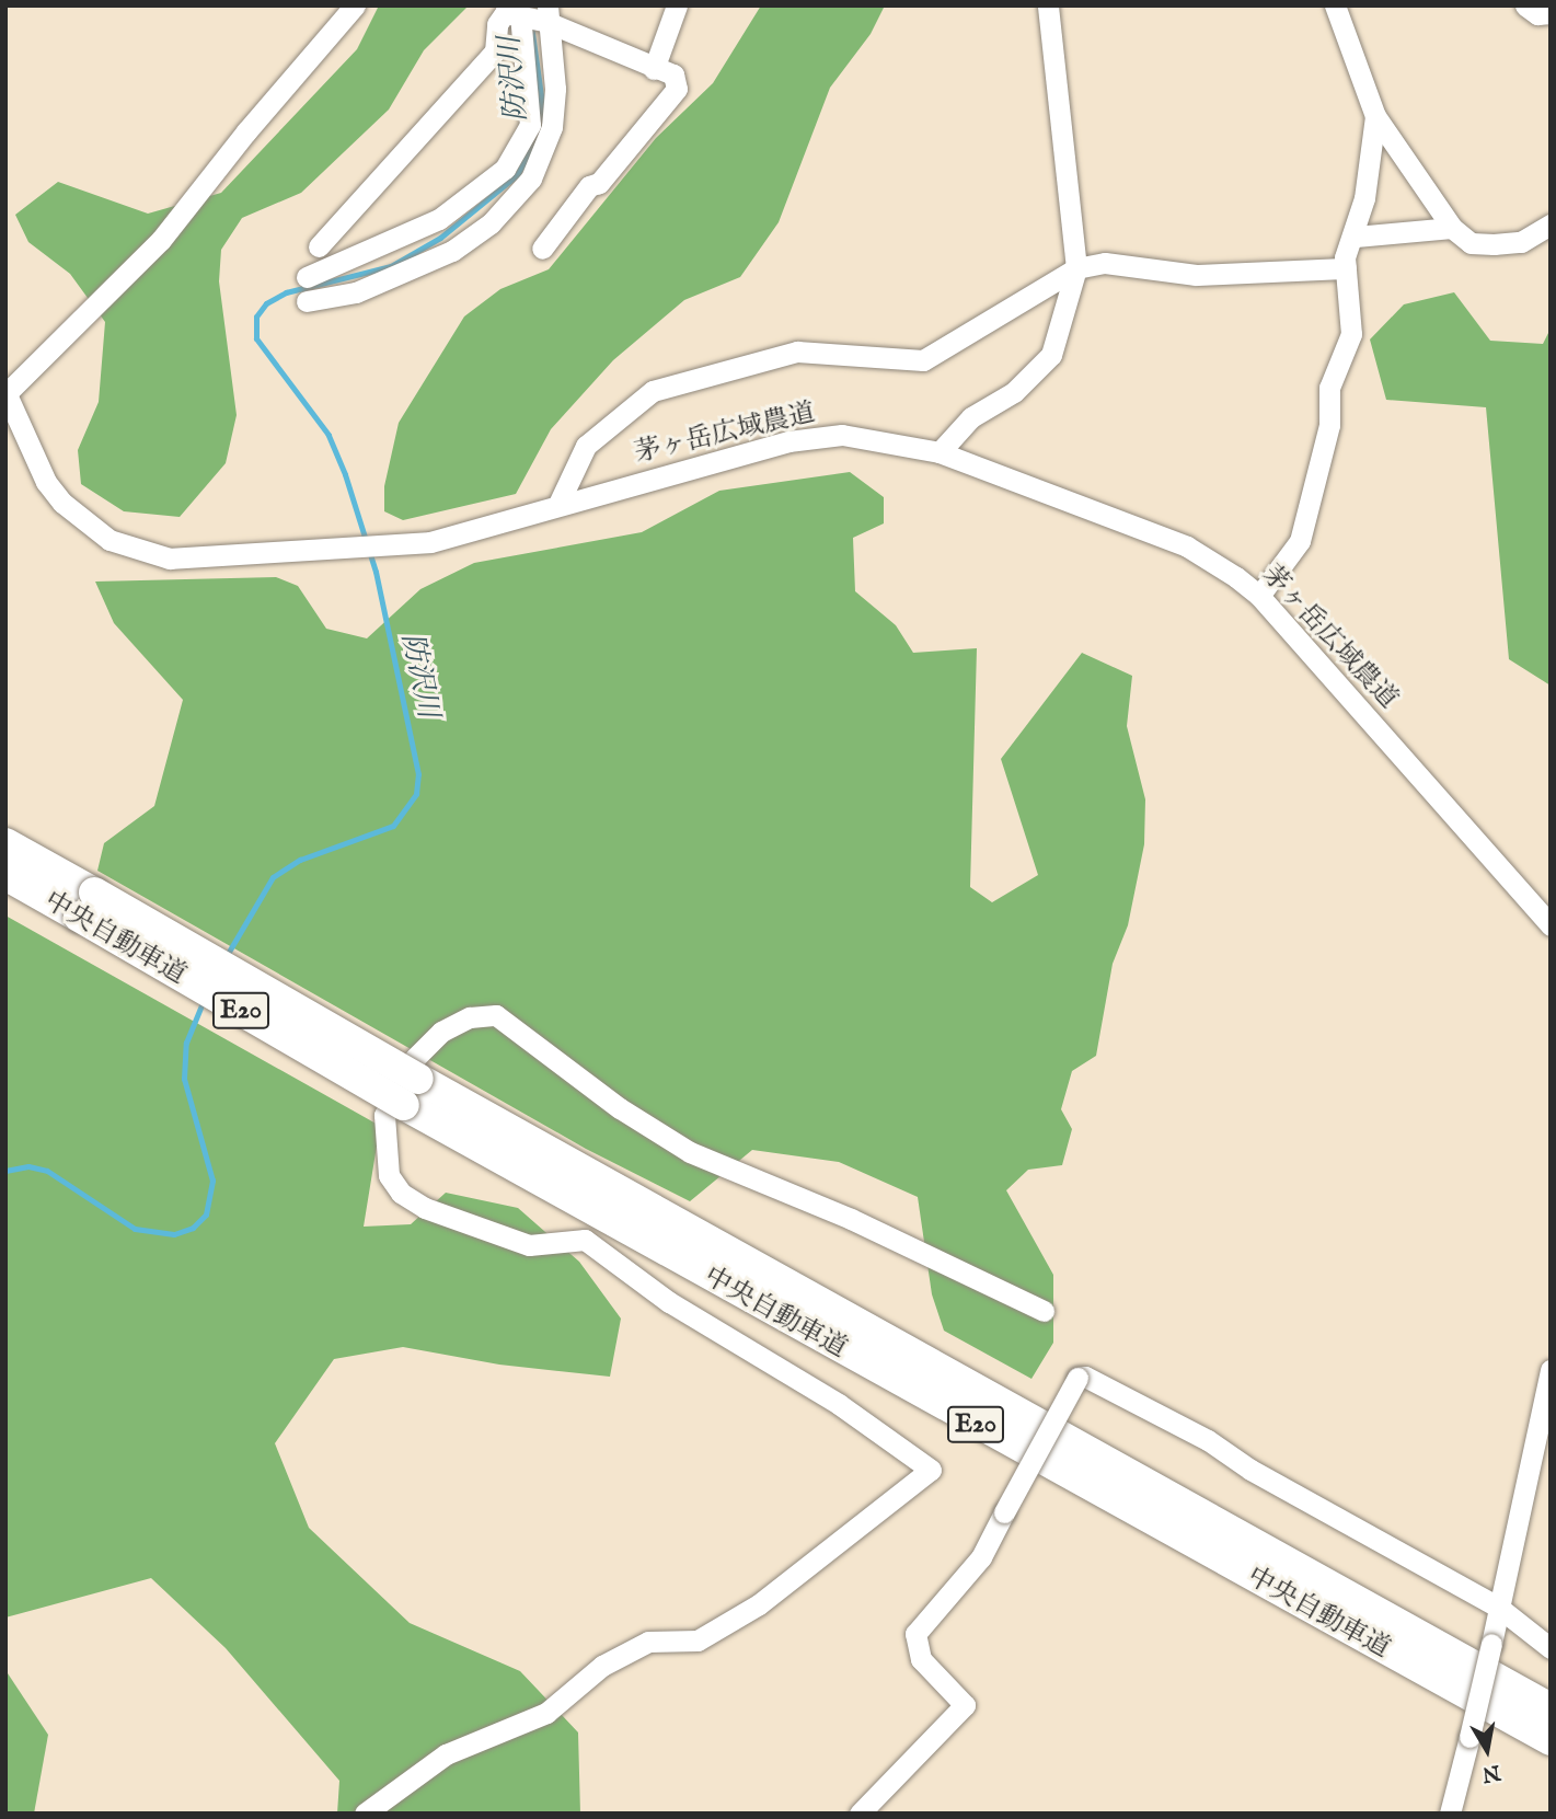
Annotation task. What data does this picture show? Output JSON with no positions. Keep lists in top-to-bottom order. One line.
{"streets":{"highway":["中央自動車道","E20"],"street":["茅ヶ岳広域農道"]},"water":["防沢川"],"north":"bottom"}
